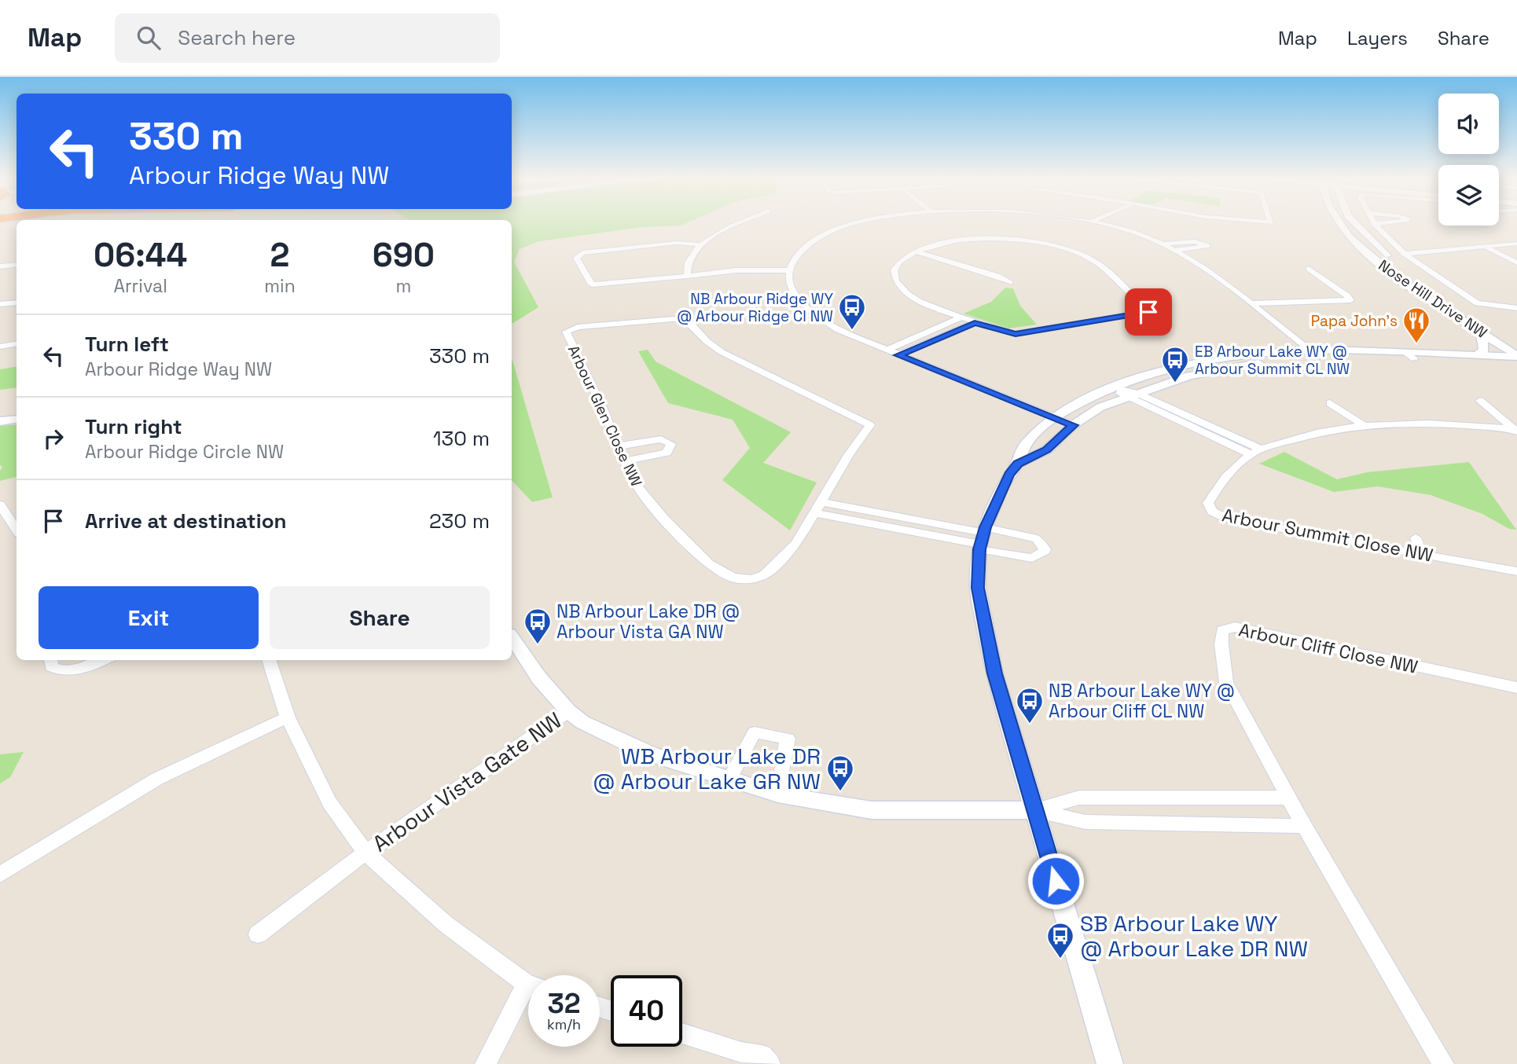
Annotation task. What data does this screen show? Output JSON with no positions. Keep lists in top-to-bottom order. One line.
{"streets":{"main road":["Nose Hill Drive NW"],"street":["Arbour Glen Close NW","Arbour Summit Close NW","Arbour Cliff Close NW","Arbour Vista Gate NW"]},"places":{"bus stop":["NB Arbour Ridge WY @ Arbour Ridge CI NW","EB Arbour Lake WY @ Arbour Summit CL NW","NB Arbour Lake DR @ Arbour Vista GA NW","NB Arbour Lake WY @ Arbour Cliff CL NW","WB Arbour Lake DR @ Arbour Lake GR NW","SB Arbour Lake WY @ Arbour Lake DR NW"],"restaurant":["Papa John's"]},"page":{"header":"Map","search":"Search here","nav":["Map","Layers","Share"],"turn":["330 m","Arbour Ridge Way NW"],"eta":["06:44","Arrival","2","min","690","m"],"list":[{"name":"Turn left","note":"Arbour Ridge Way NW","value":"330 m"},{"name":"Turn right","note":"Arbour Ridge Circle NW","value":"130 m"},{"name":"Arrive at destination","value":"230 m"}],"buttons":["Exit","Share"],"speed":"32 km/h","limit":"40"}}
